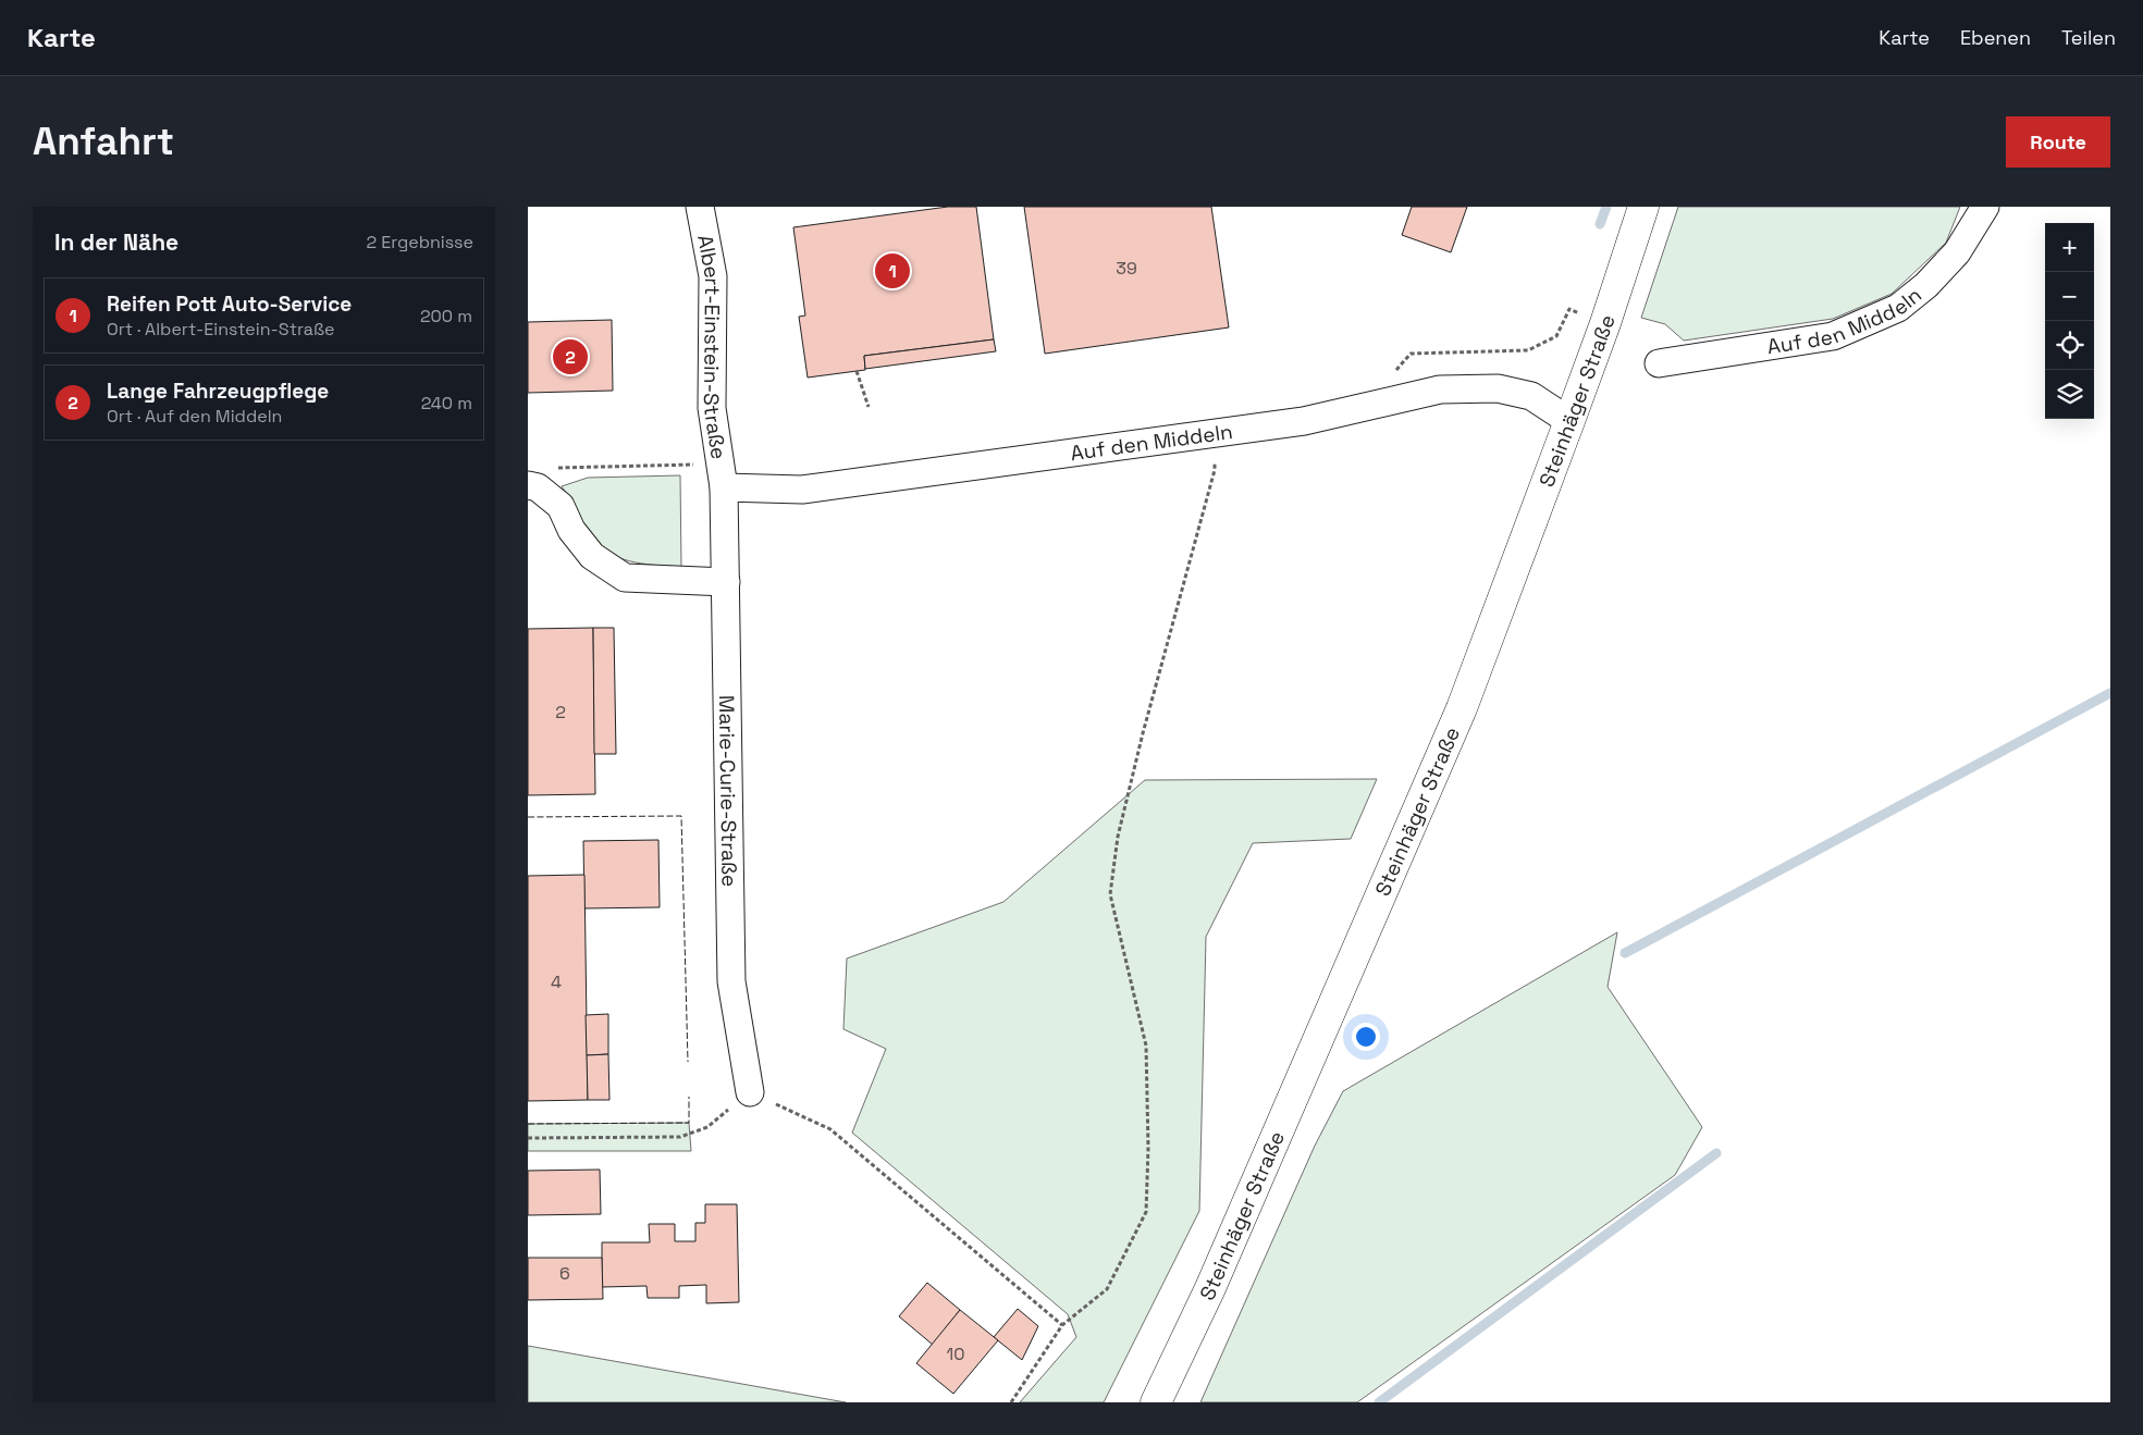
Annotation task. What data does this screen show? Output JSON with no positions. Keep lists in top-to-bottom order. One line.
{"streets":{"main road":["Steinhäger Straße"],"street":["Auf den Middeln","Albert-Einstein-Straße","Marie-Curie-Straße"]},"crossings":[["Auf den Middeln","Albert-Einstein-Straße"],["Auf den Middeln","Steinhäger Straße"],["Auf den Middeln","Marie-Curie-Straße"],["Albert-Einstein-Straße","Marie-Curie-Straße"]],"house_numbers":["39","2","4","6","10"],"page":{"header":"Karte","nav":["Karte","Ebenen","Teilen"],"buttons":"Route","title":"Anfahrt","heading":["In der Nähe","2 Ergebnisse"],"map_buttons":["+","−"],"pins":["1","2"],"list":[{"mark":"1","name":"Reifen Pott Auto-Service","note":"Ort · Albert-Einstein-Straße","value":"200 m"},{"mark":"2","name":"Lange Fahrzeugpflege","note":"Ort · Auf den Middeln","value":"240 m"}]}}
